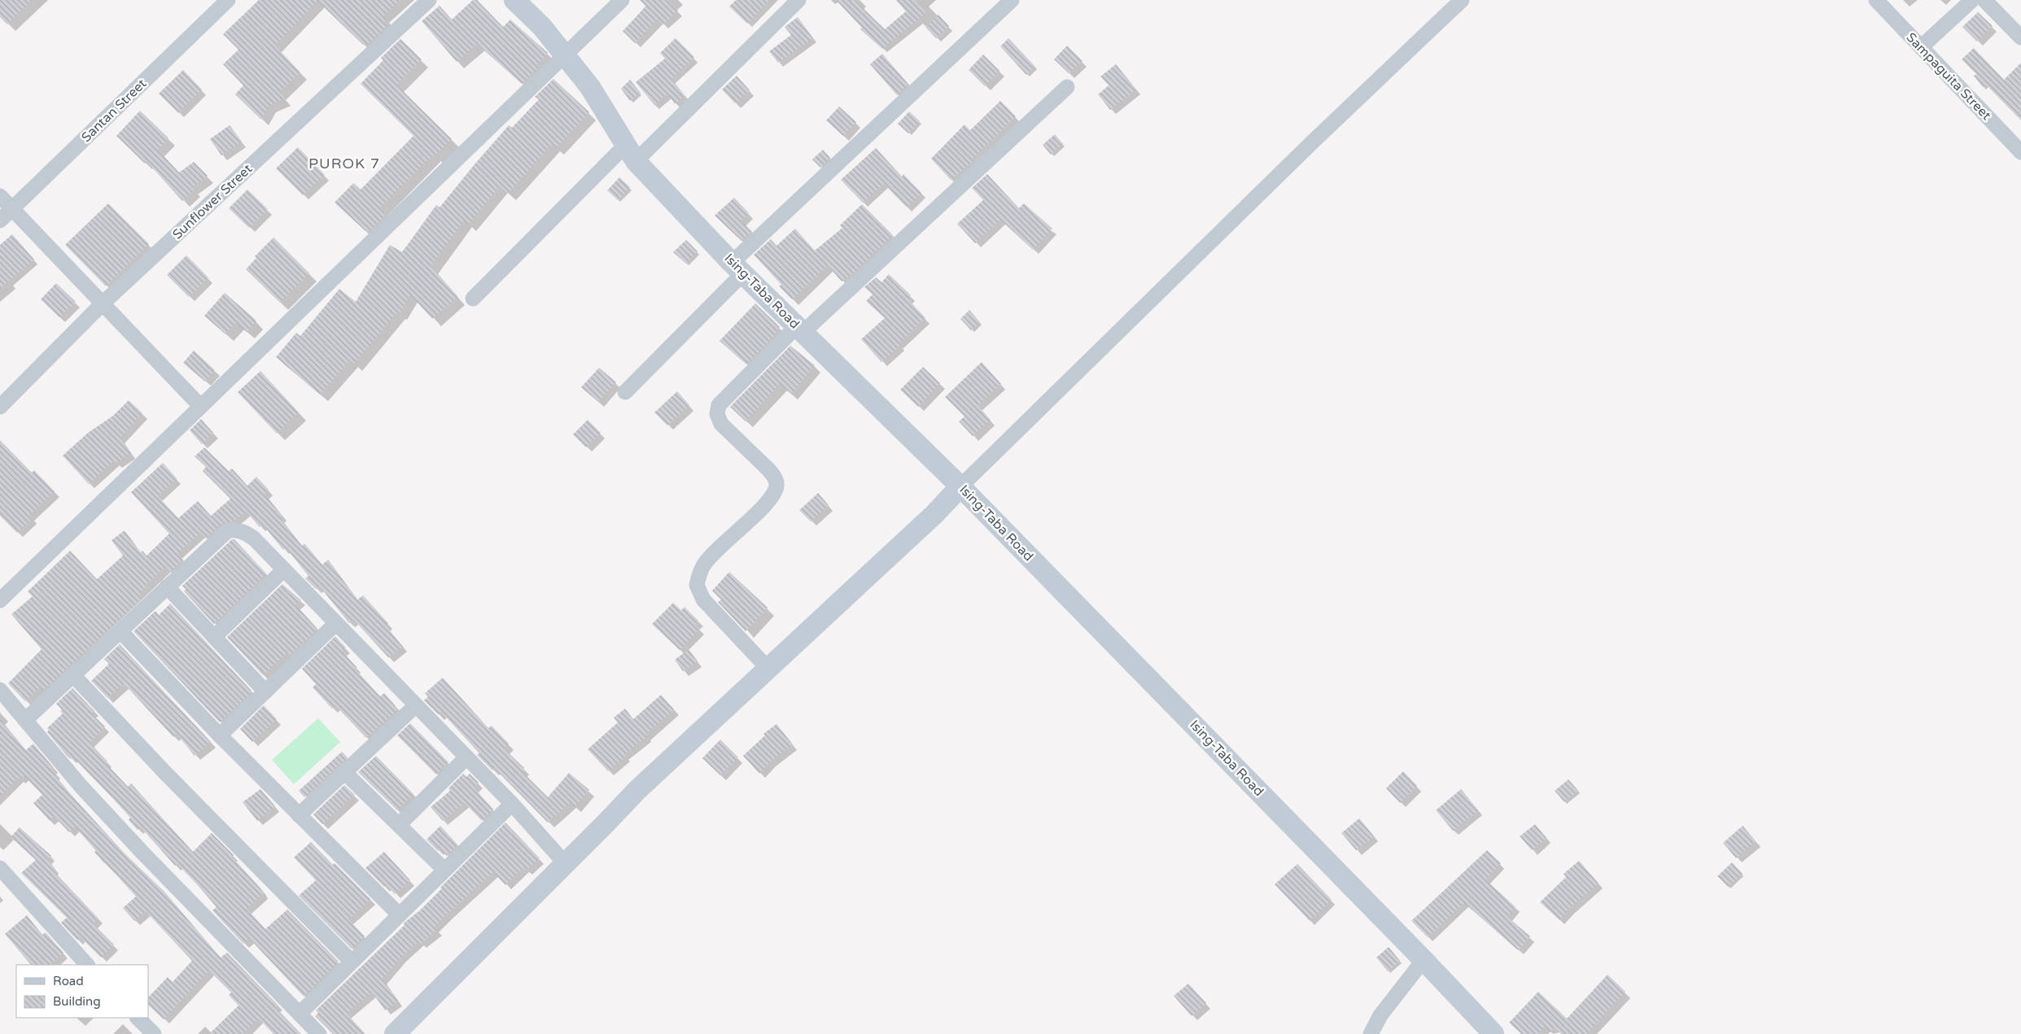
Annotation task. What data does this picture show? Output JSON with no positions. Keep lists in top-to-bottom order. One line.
{"streets":{"street":["Sampaguita Street","Santan Street","Sunflower Street","Ising-Taba Road"]},"districts":["PUROK 7"],"legend":["Road","Building"]}
